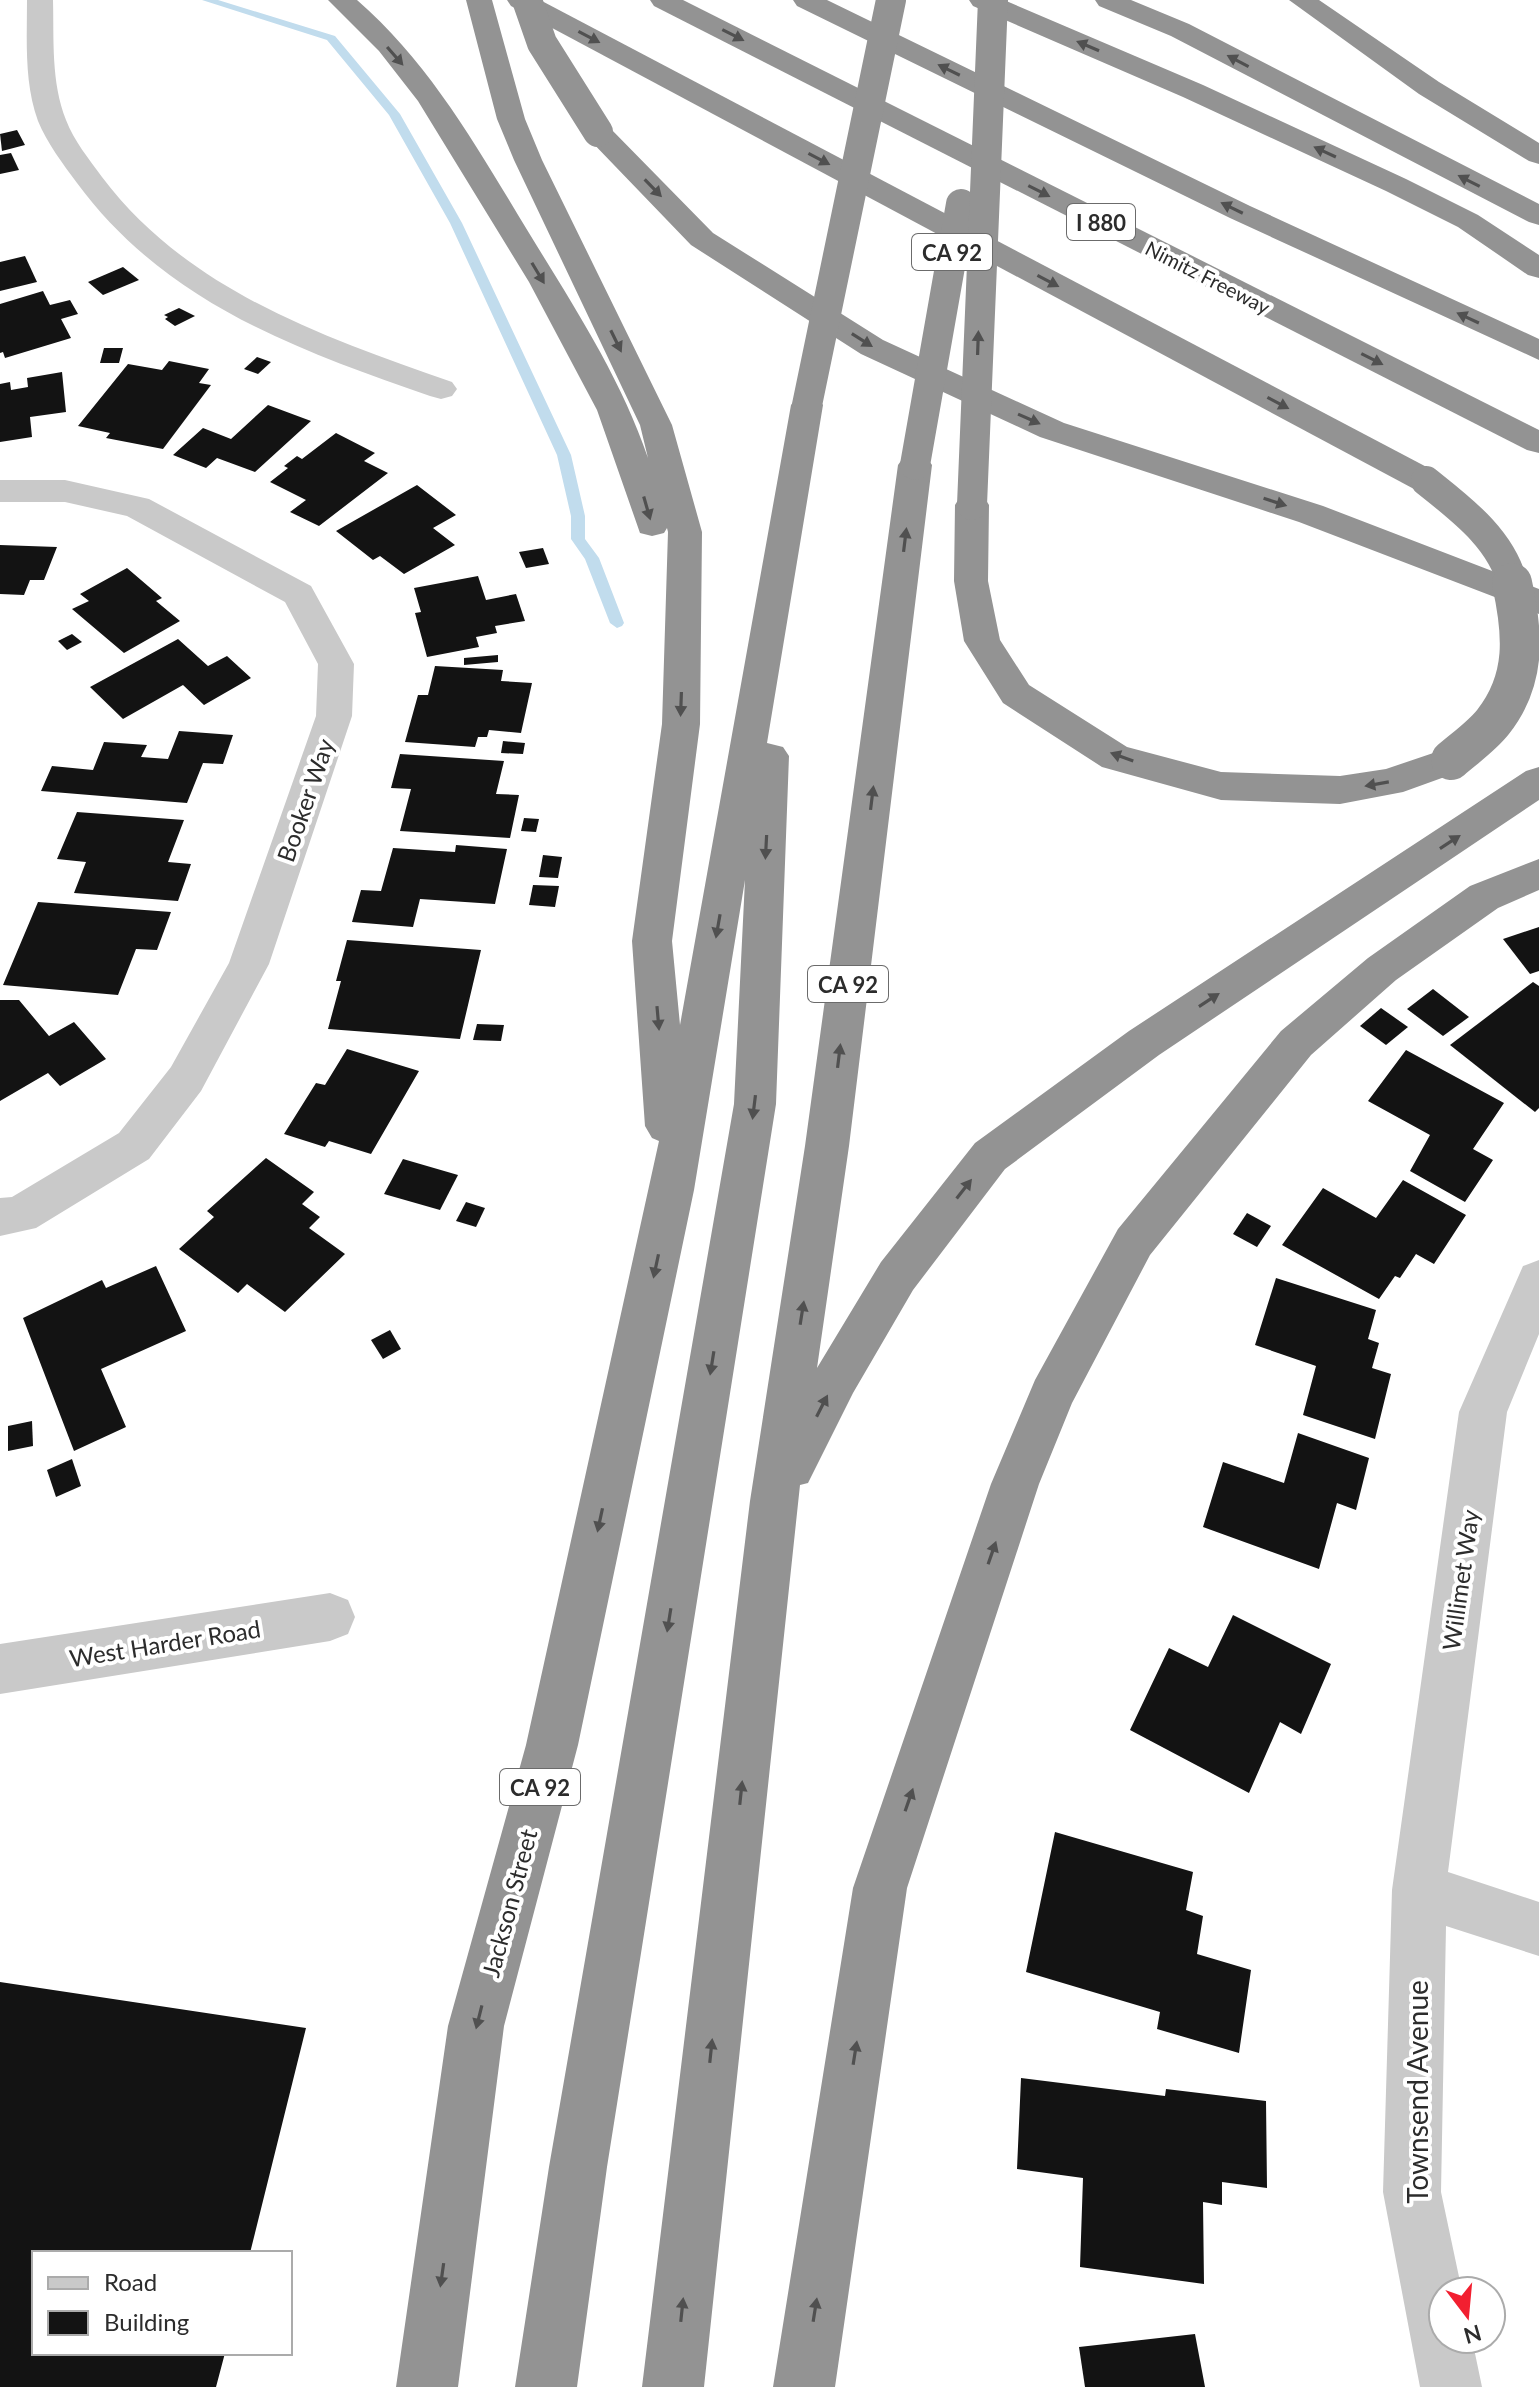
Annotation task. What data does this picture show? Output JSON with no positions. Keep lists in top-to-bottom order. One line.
{"streets":{"highway":["I 880","CA 92","Nimitz Freeway","Jackson Street"],"street":["Booker Way","Willimet Way","West Harder Road","Townsend Avenue"]},"crossings":[["CA 92","Jackson Street"],["Willimet Way","Townsend Avenue"]],"legend":["Road","Building"],"north":"bottom"}
